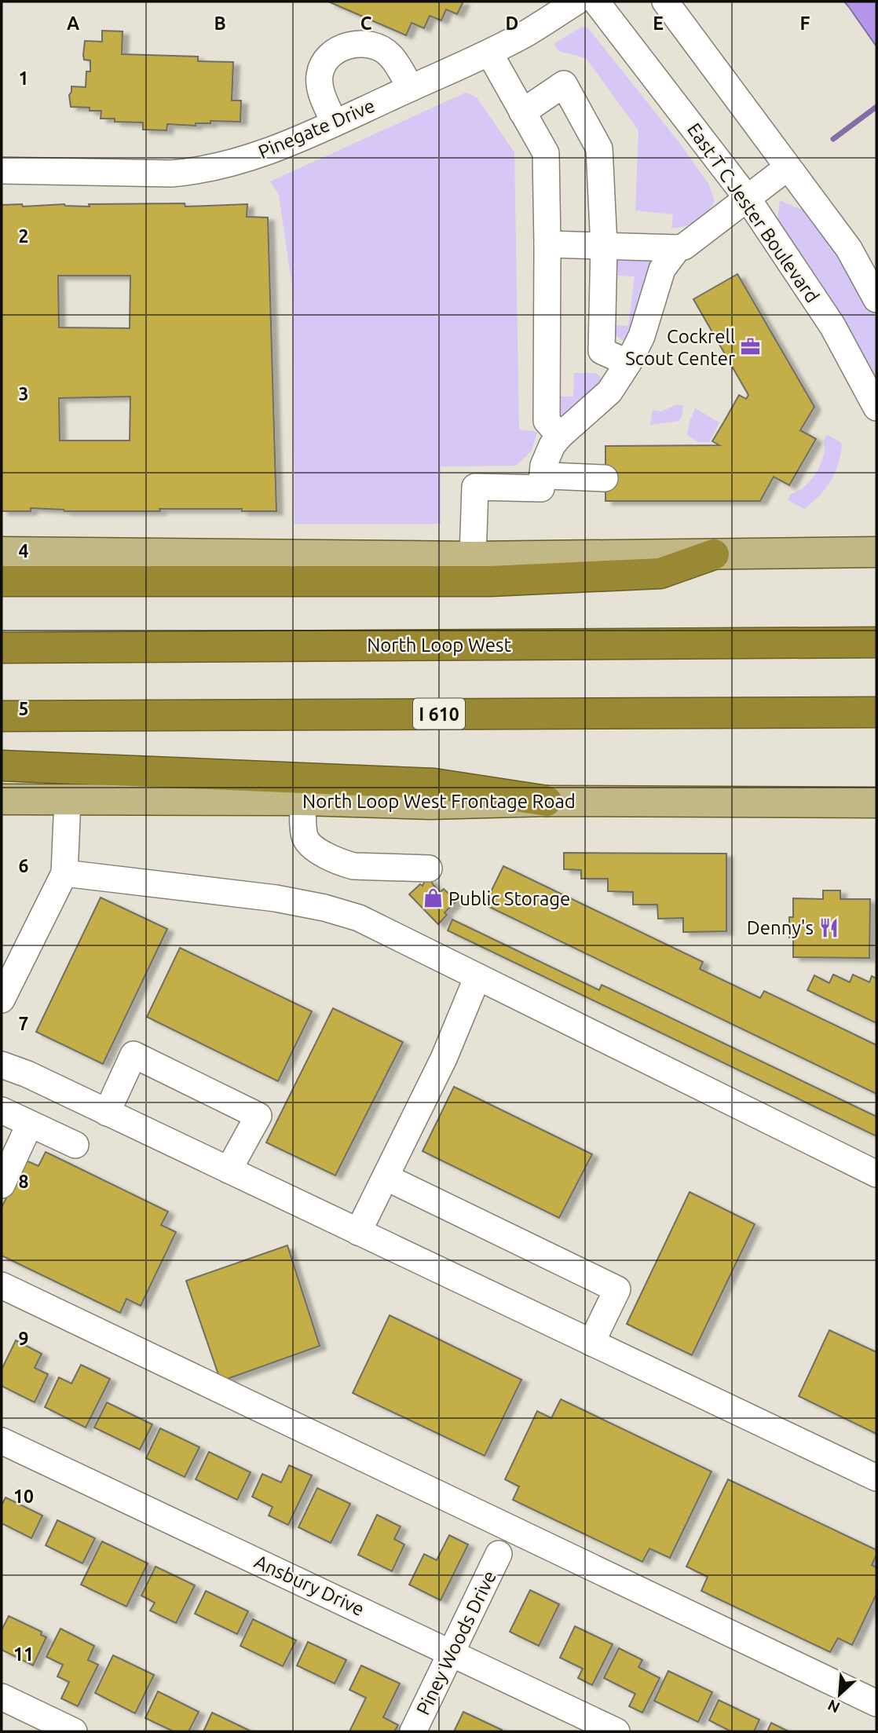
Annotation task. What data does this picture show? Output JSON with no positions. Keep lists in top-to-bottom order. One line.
{"streets":{"highway":["North Loop West","I 610"],"main road":["North Loop West Frontage Road"],"street":["Pinegate Drive","East T C Jester Boulevard","Ansbury Drive","Piney Woods Drive"]},"crossings":[["Ansbury Drive","Piney Woods Drive"]],"places":{"office":["Cockrell Scout Center"],"shop":["Public Storage"],"restaurant":["Denny's"]},"north":"bottom left","grid":{"columns":["A","B","C","D","E","F"],"rows":["1","2","3","4","5","6","7","8","9","10","11"]}}
